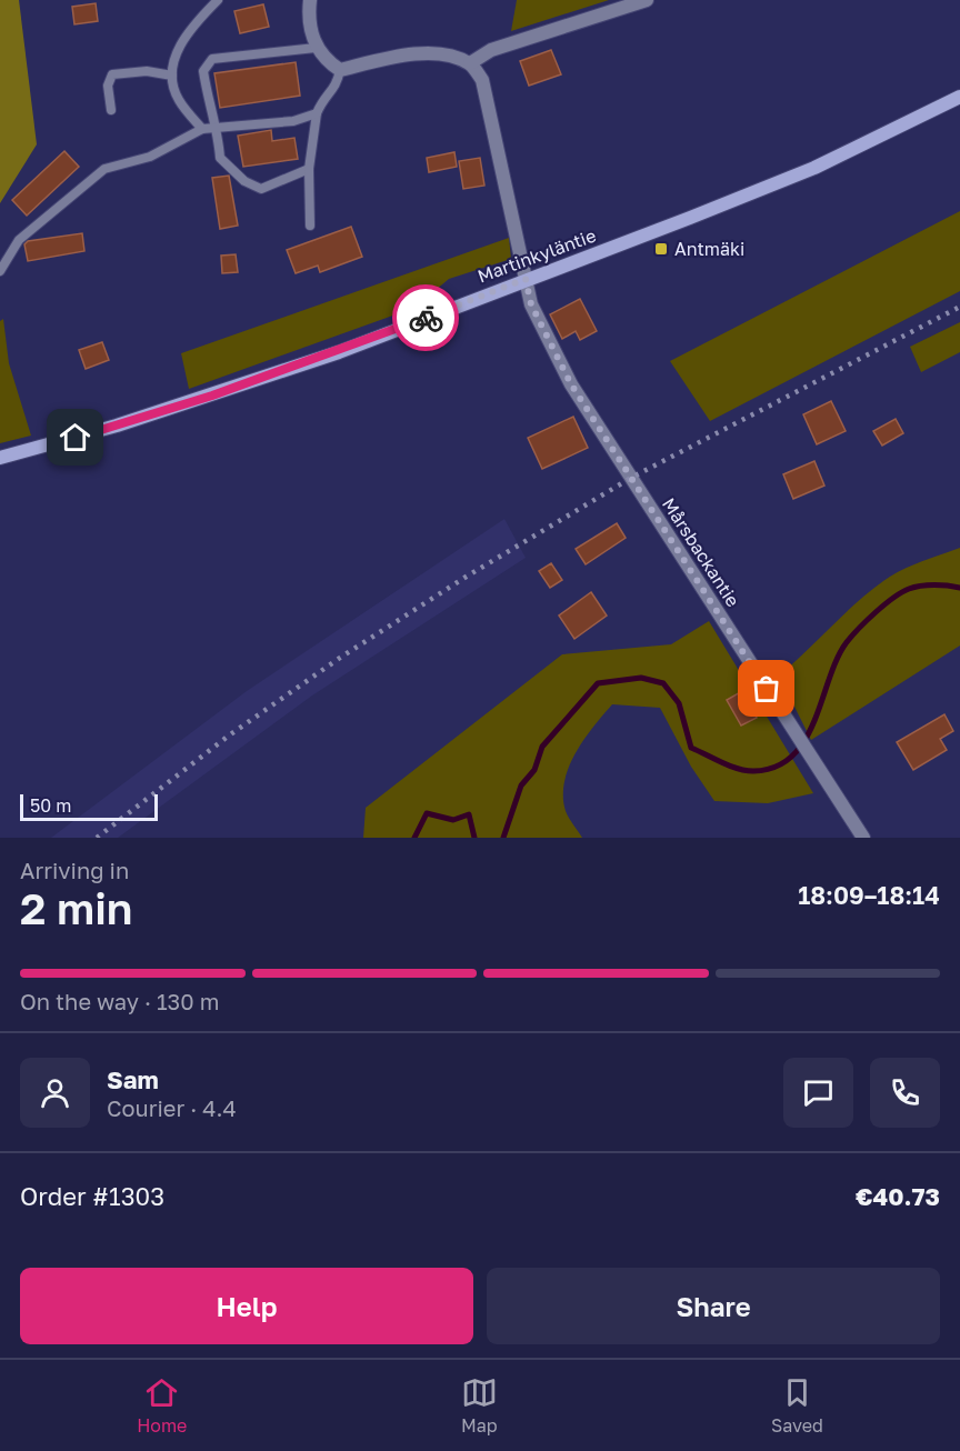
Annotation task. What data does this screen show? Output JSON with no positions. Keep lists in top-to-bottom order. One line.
{"streets":{"street":["Martinkyläntie","Mårsbackantie"]},"crossings":[["Martinkyläntie","Mårsbackantie"]],"places":{"transit":["Antmäki"]},"scale_bar":"50 m","page":{"scale":"50 m","heading":["2 min","Arriving in","18:09–18:14"],"panel":["Sam","Courier · 4.4","Order #1303","€40.73"],"bar":"On the way · 130 m","buttons":["Help","Share"],"tabs":["Home","Map","Saved"]}}
